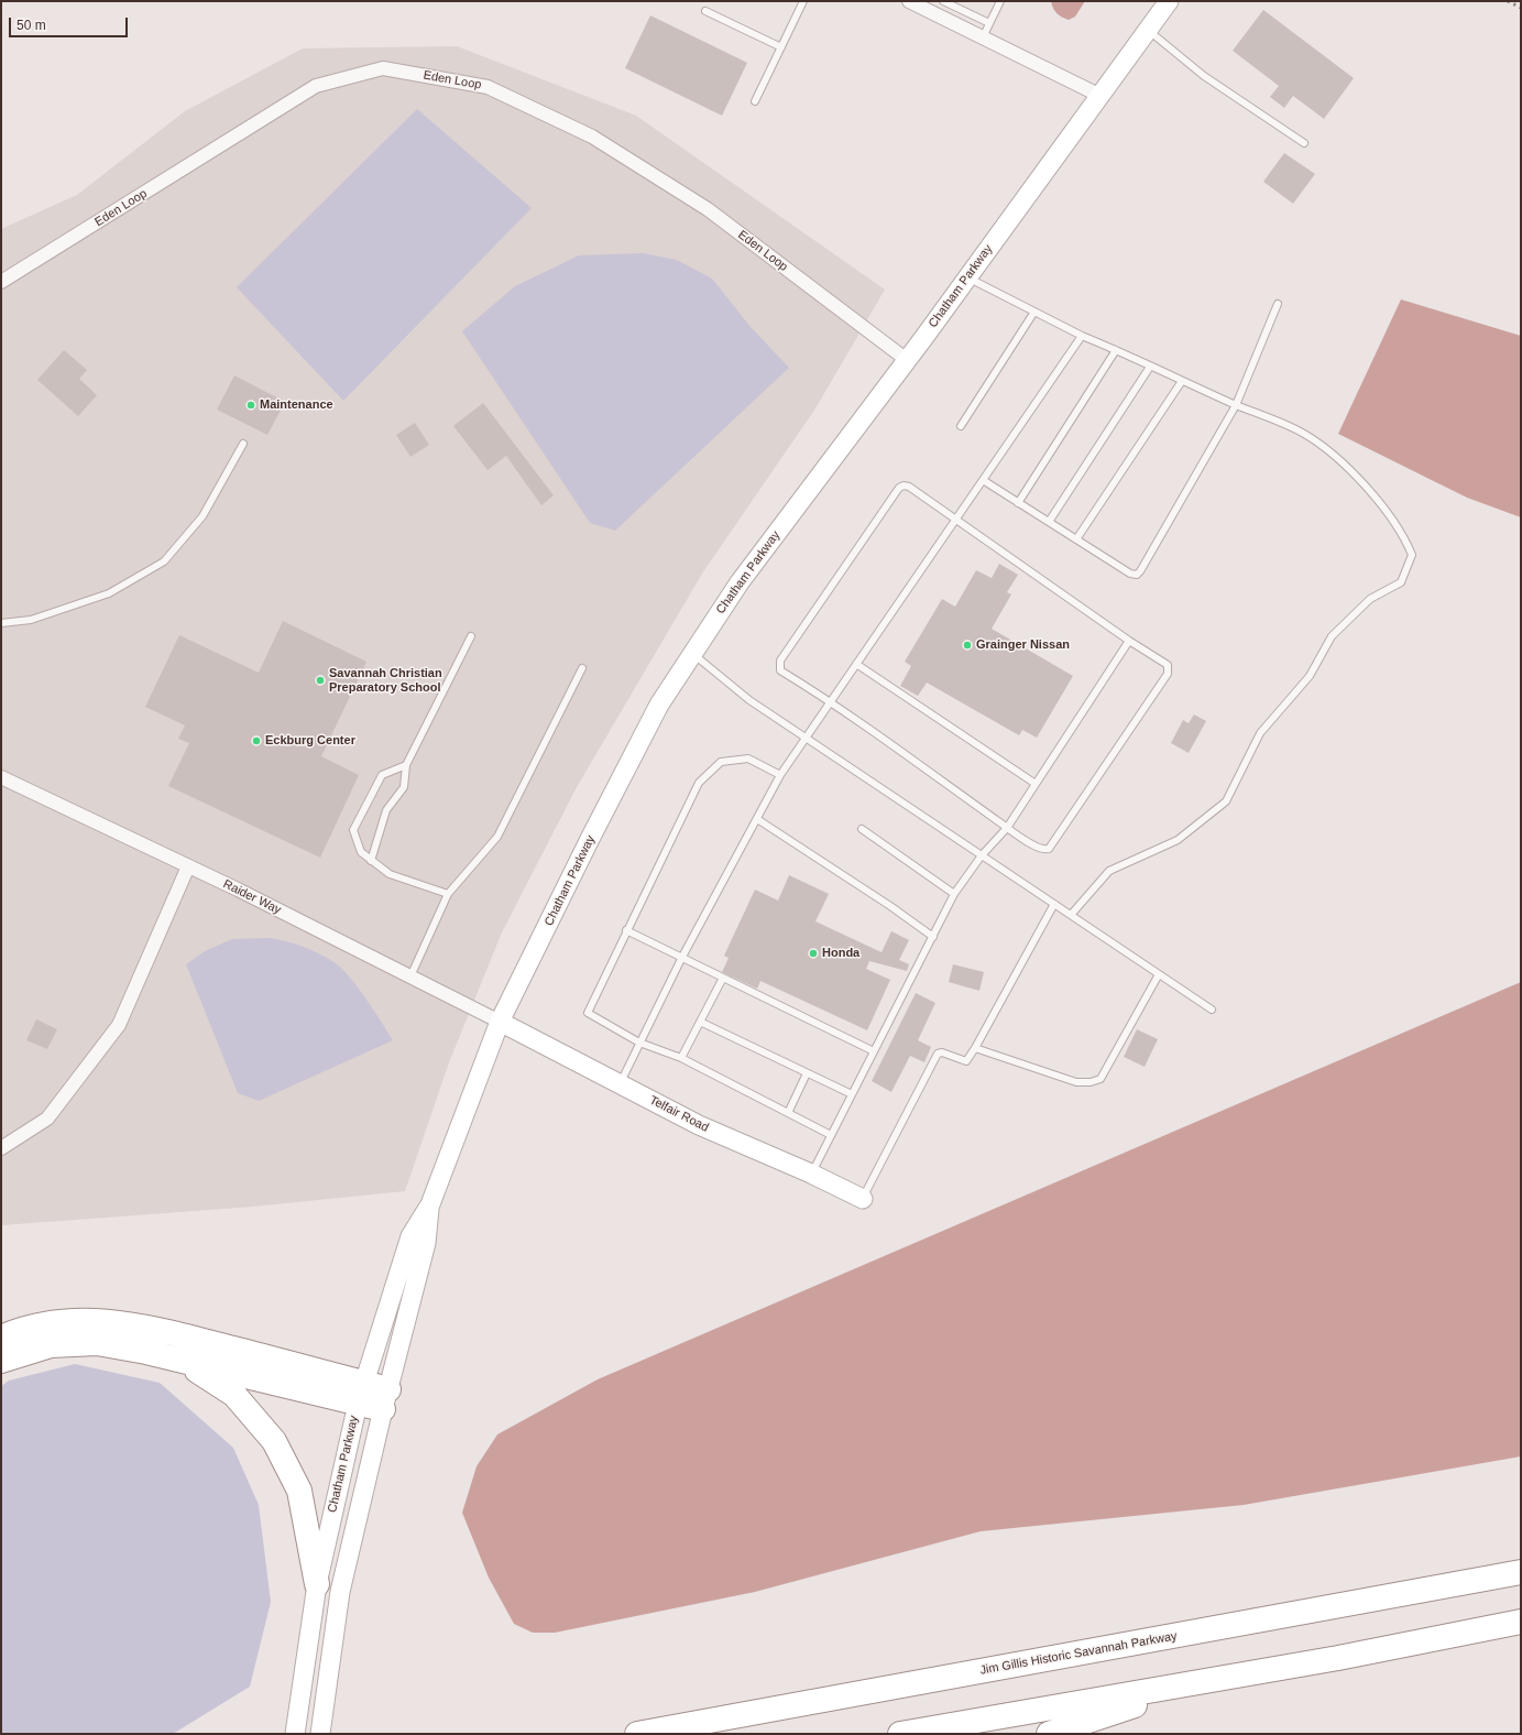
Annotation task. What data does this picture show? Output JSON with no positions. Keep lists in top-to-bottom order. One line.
{"streets":{"highway":["Jim Gillis Historic Savannah Parkway"],"main road":["Chatham Parkway","Telfair Road"],"street":["Eden Loop","Raider Way"]},"crossings":[["Eden Loop","Chatham Parkway"],["Chatham Parkway","Raider Way"],["Chatham Parkway","Telfair Road"],["Raider Way","Telfair Road"]],"places":["Maintenance","Grainger Nissan","Savannah Christian Preparatory School","Eckburg Center","Honda"],"scale_bar":"50 m"}
